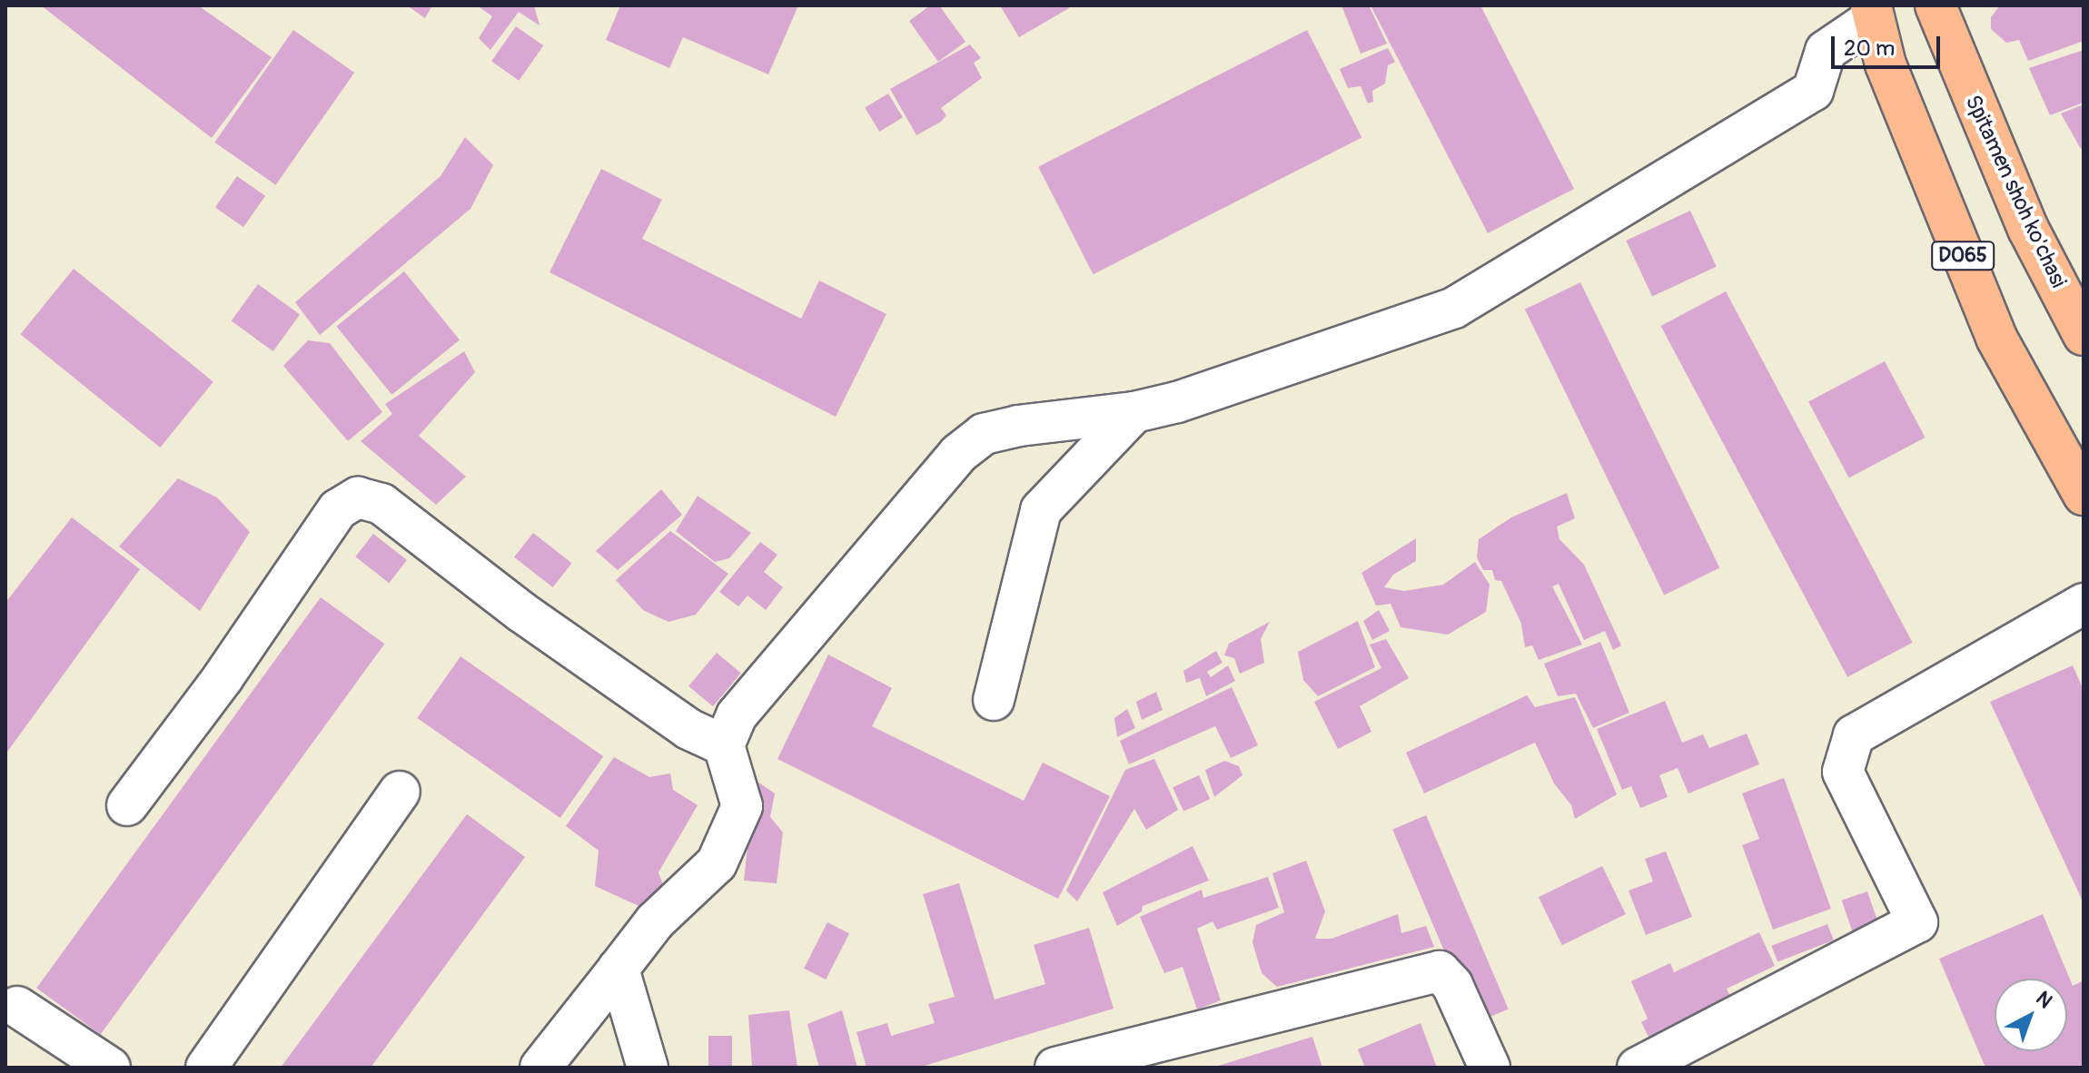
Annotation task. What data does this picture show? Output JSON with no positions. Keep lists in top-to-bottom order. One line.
{"streets":{"main road":["Spitamen shoh ko'chasi","D065"]},"scale_bar":"20 m","north":"top right"}
